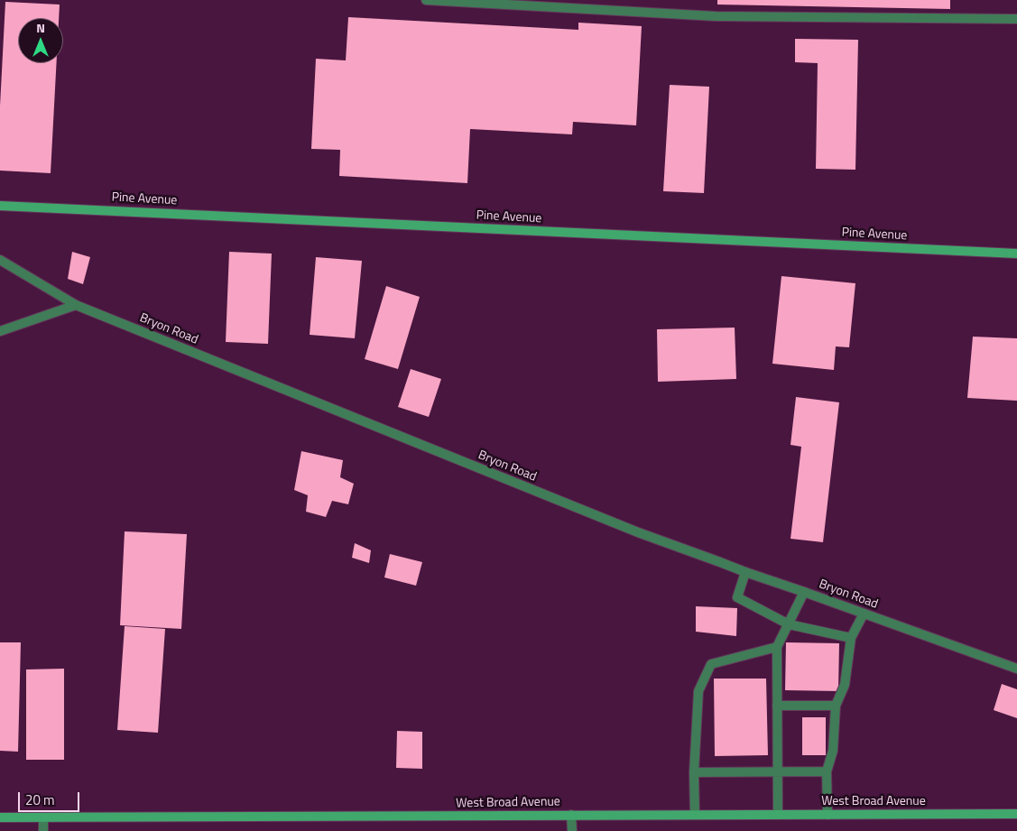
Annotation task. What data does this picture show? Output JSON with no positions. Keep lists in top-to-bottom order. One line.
{"streets":{"main road":["Pine Avenue","West Broad Avenue"],"street":["Bryon Road"]},"scale_bar":"20 m","north":"top"}
